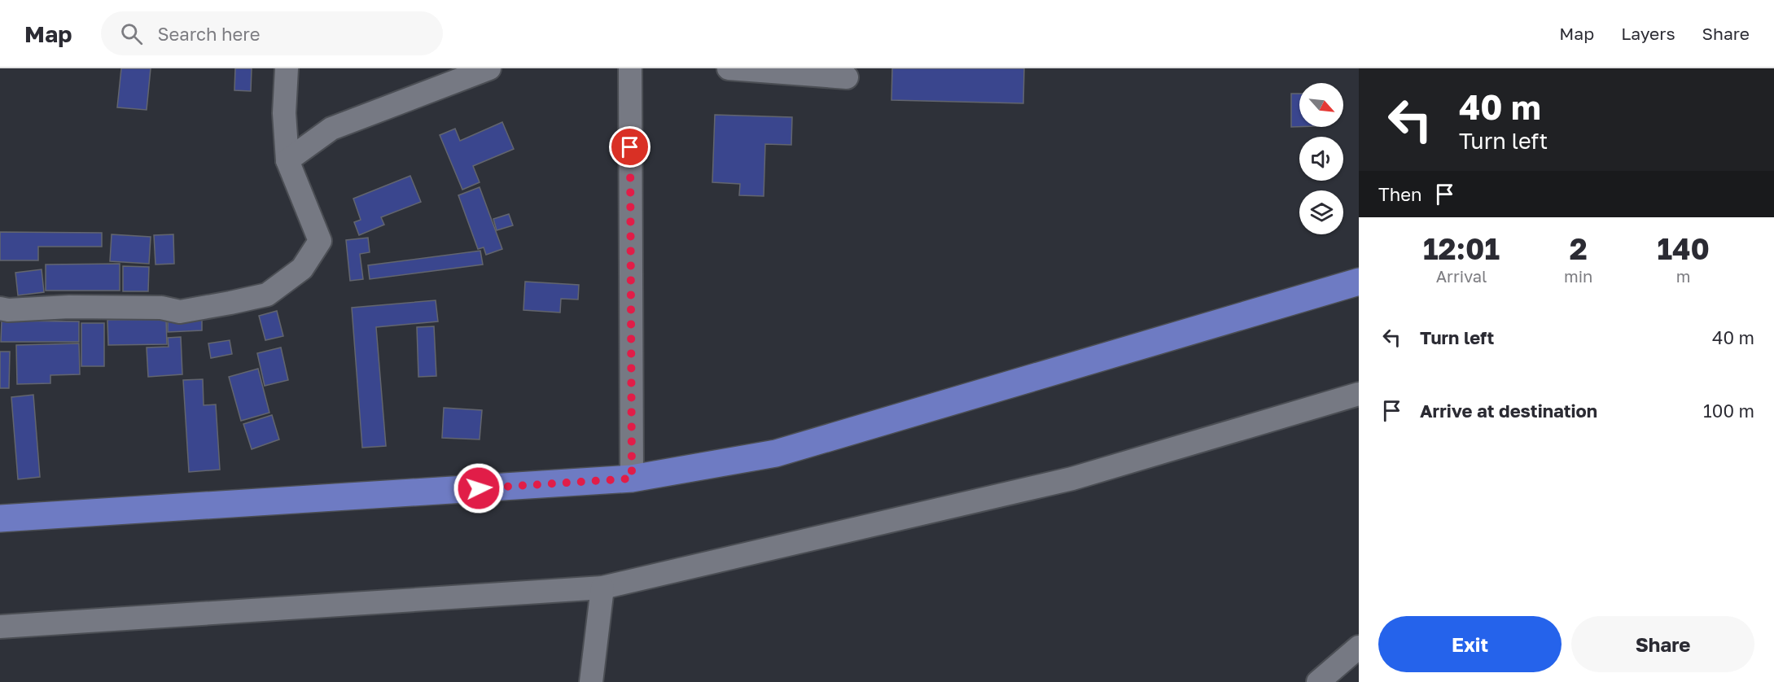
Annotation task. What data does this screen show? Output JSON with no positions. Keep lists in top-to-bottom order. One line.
{"north":"bottom right","page":{"header":"Map","search":"Search here","nav":["Map","Layers","Share"],"turn":["40 m","Turn left"],"then":"Then","eta":["12:01","Arrival","2","min","140","m"],"list":[{"name":"Turn left","value":"40 m"},{"name":"Arrive at destination","value":"100 m"}],"buttons":["Exit","Share"]}}
